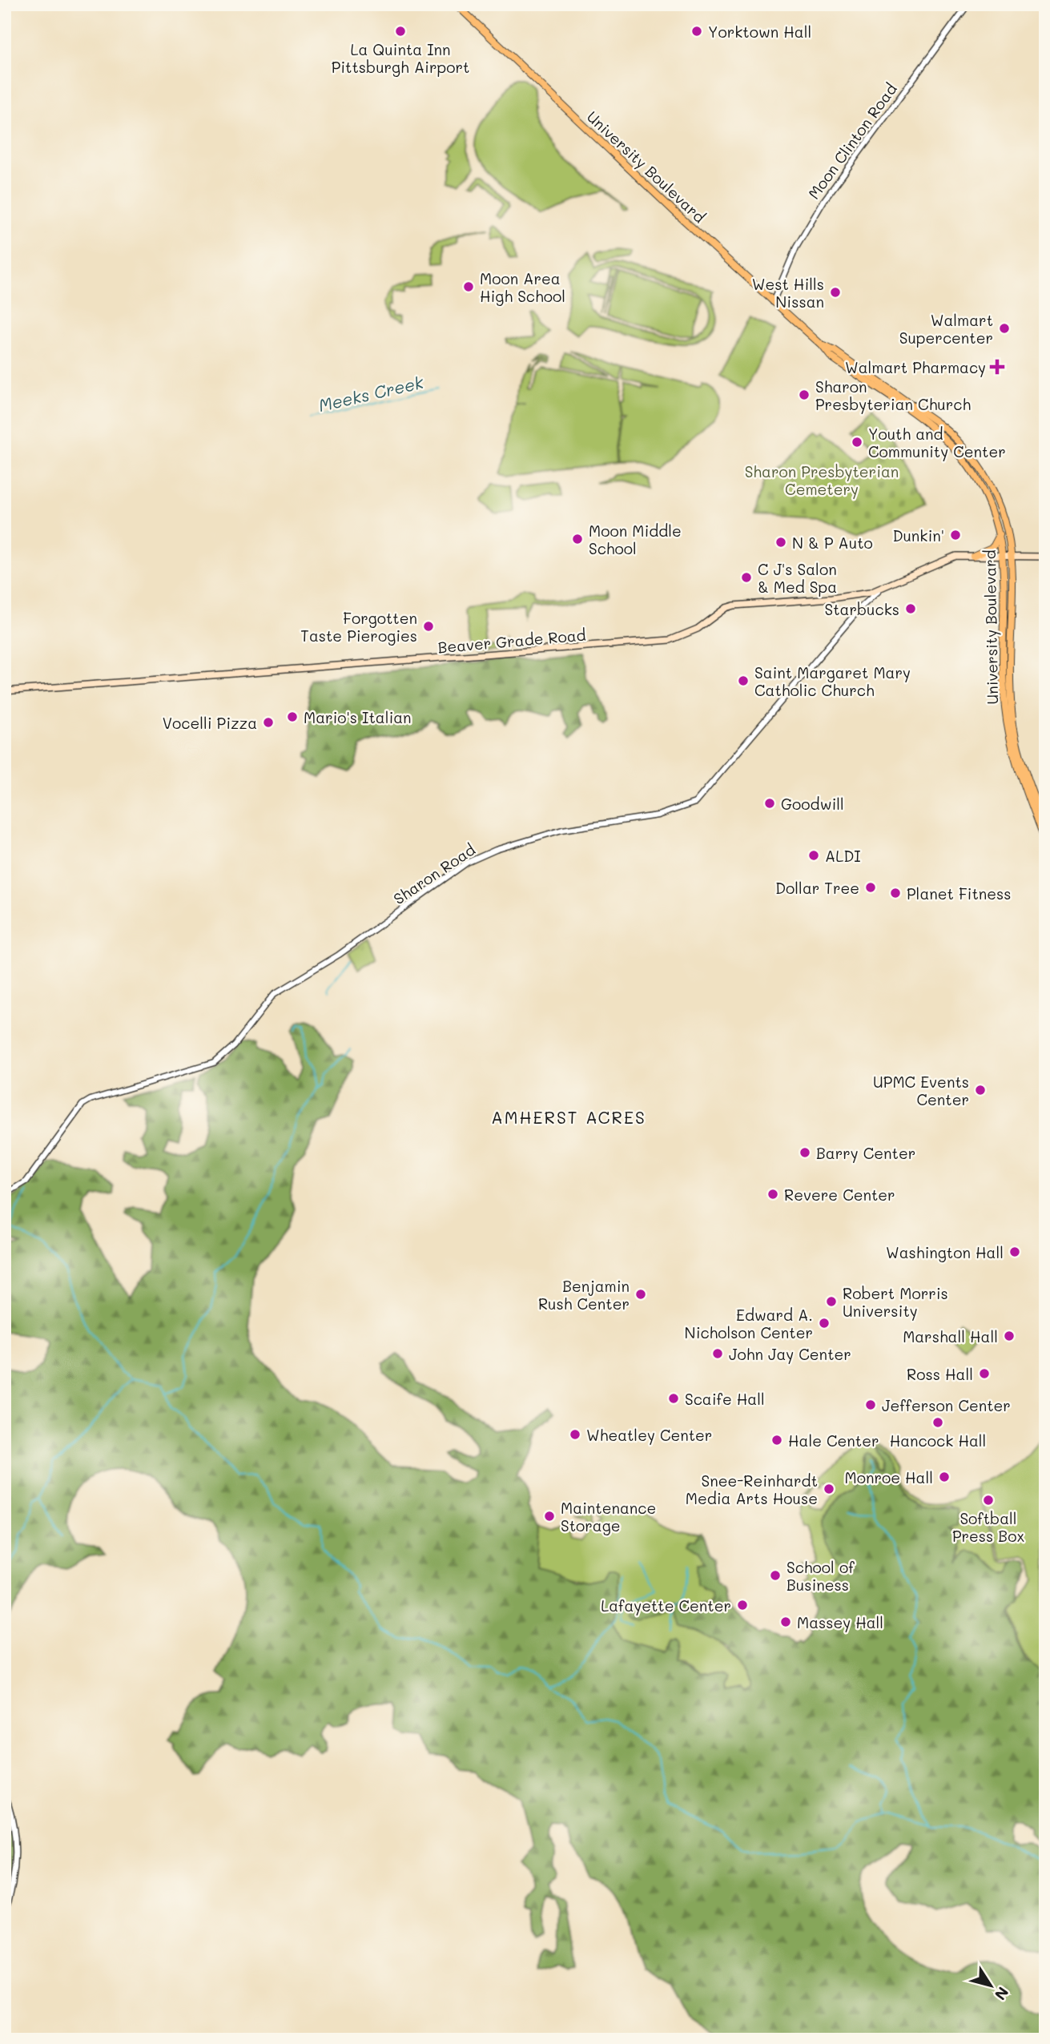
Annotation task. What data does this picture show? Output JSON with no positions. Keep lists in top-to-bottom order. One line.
{"streets":{"main road":["University Boulevard","Beaver Grade Road"],"street":["Moon Clinton Road","Sharon Road"]},"crossings":[["Moon Clinton Road","University Boulevard"],["University Boulevard","Beaver Grade Road"],["Beaver Grade Road","Sharon Road"]],"districts":["AMHERST ACRES"],"water":["Meeks Creek"],"parks":["Sharon Presbyterian Cemetery"],"places":{"other":["La Quinta Inn Pittsburgh Airport","Yorktown Hall","Moon Area High School","West Hills Nissan","Walmart Supercenter","Sharon Presbyterian Church","Youth and Community Center","Dunkin'","Moon Middle School","N & P Auto","C J's Salon & Med Spa","Starbucks","Forgotten Taste Pierogies","Saint Margaret Mary Catholic Church","Mario's Italian","Vocelli Pizza","Goodwill","ALDI","Dollar Tree","Planet Fitness","UPMC Events Center","Barry Center","Revere Center","Washington Hall","Benjamin Rush Center","Robert Morris University","Edward A. Nicholson Center","Marshall Hall","John Jay Center","Ross Hall","Scaife Hall","Jefferson Center","Hancock Hall","Wheatley Center","Hale Center","Monroe Hall","Snee-Reinhardt Media Arts House","Softball Press Box","Maintenance Storage","School of Business","Lafayette Center","Massey Hall"],"health":["Walmart Pharmacy"]},"north":"bottom right"}
